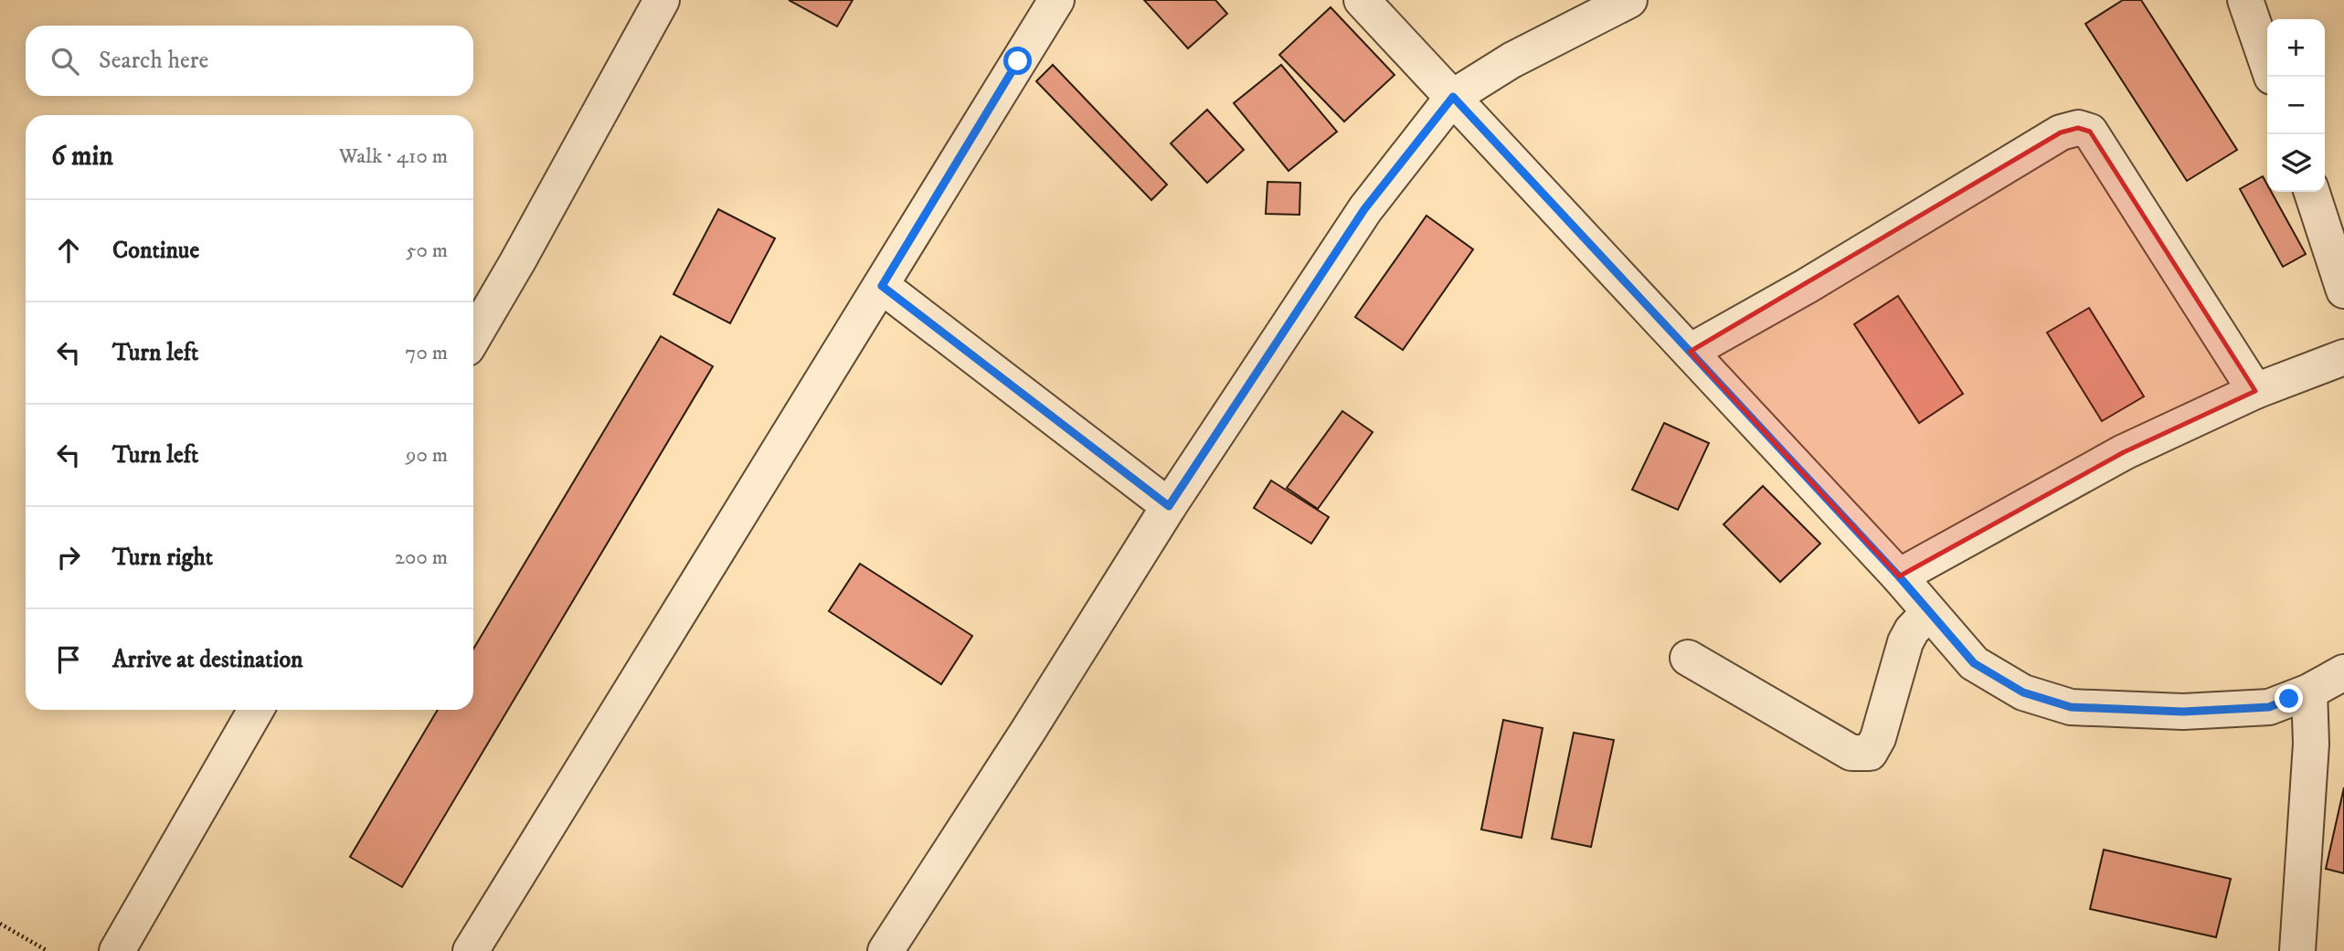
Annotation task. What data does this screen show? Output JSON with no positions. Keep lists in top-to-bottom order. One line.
{"page":{"map_buttons":["+","−"],"search":"Search here","heading":["6 min","Walk · 410 m"],"list":[["Continue","50 m"],["Turn left","70 m"],["Turn left","90 m"],["Turn right","200 m"],"Arrive at destination"]}}
